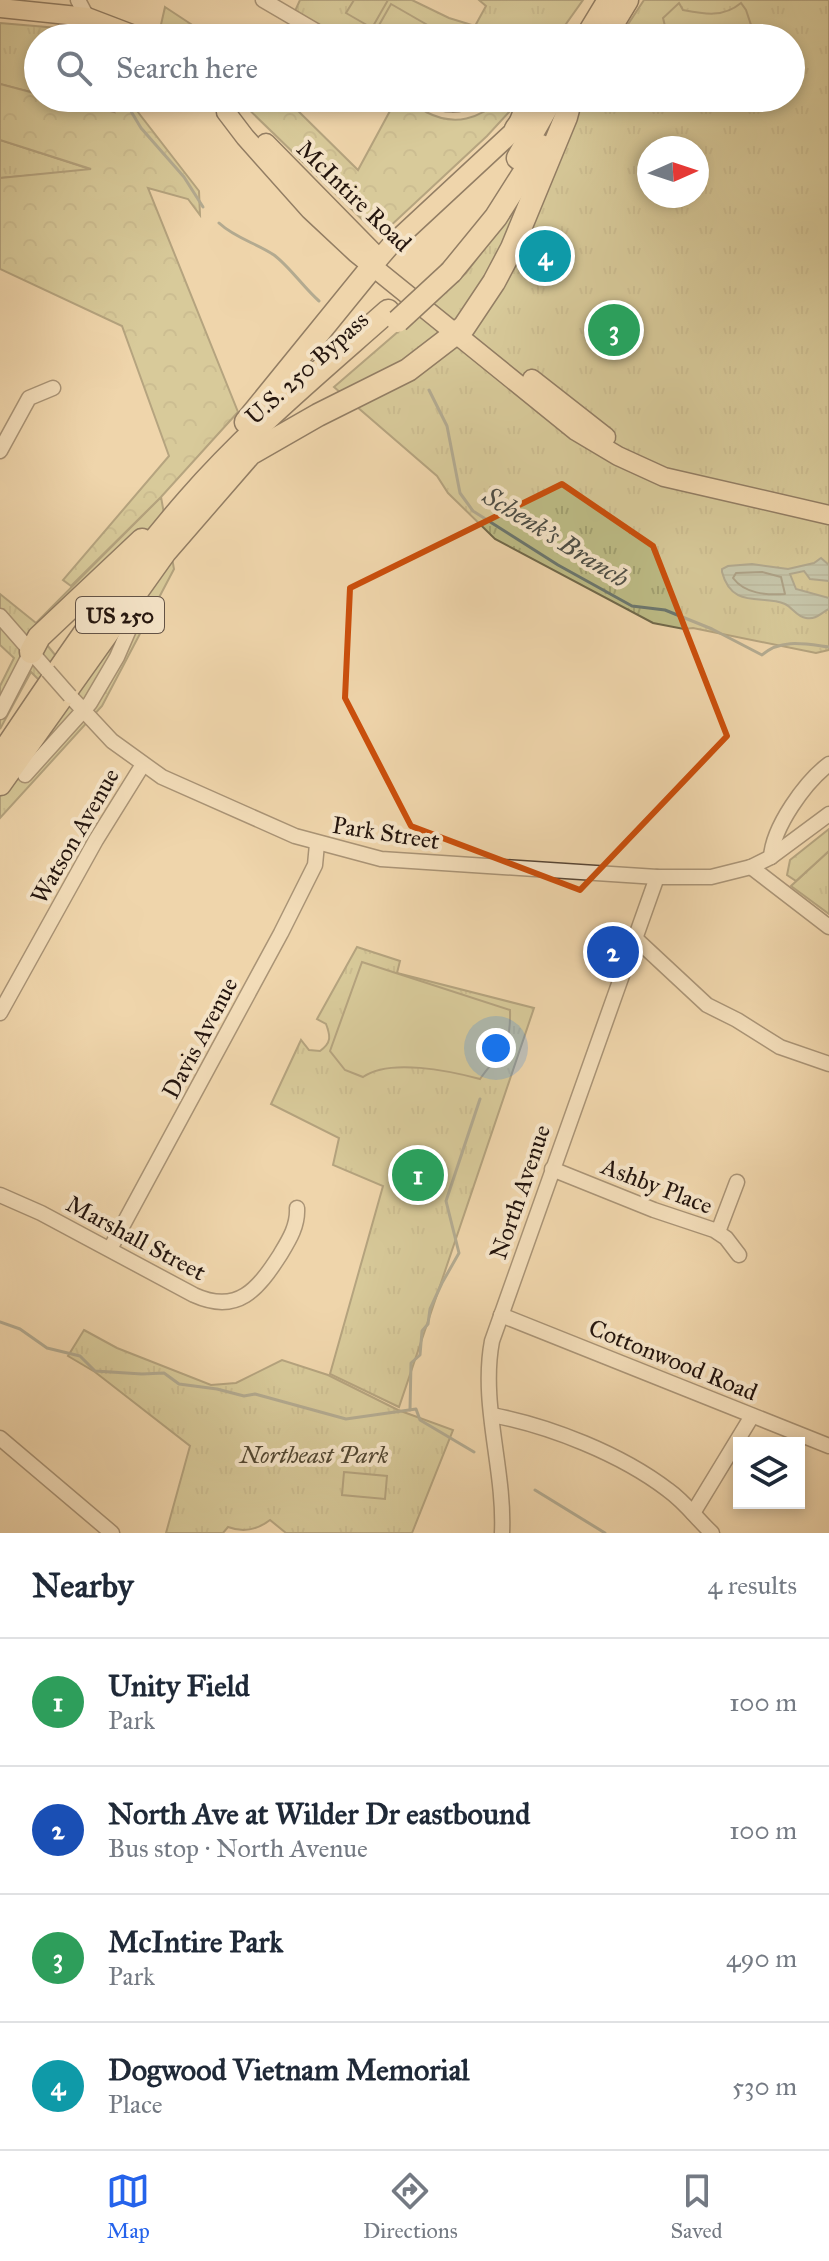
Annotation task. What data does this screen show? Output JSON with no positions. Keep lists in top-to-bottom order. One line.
{"streets":{"highway":["U.S. 250 Bypass","US 250"],"street":["Park Street","Watson Avenue","Davis Avenue","Ashby Place","North Avenue","Marshall Street","Cottonwood Road"]},"crossings":[["U.S. 250 Bypass","US 250"],["Park Street","Watson Avenue"],["Park Street","Davis Avenue"],["Park Street","North Avenue"],["Davis Avenue","Marshall Street"],["Ashby Place","North Avenue"],["North Avenue","Cottonwood Road"]],"water":["Schenk's Branch"],"parks":["Northeast Park"],"north":"right","page":{"search":"Search here","pins":["4","3","2","1"],"heading":["Nearby","4 results"],"list":[{"mark":"1","name":"Unity Field","note":"Park","value":"100 m"},{"mark":"2","name":"North Ave at Wilder Dr eastbound","note":"Bus stop · North Avenue","value":"100 m"},{"mark":"3","name":"McIntire Park","note":"Park","value":"490 m"},{"mark":"4","name":"Dogwood Vietnam Memorial","note":"Place","value":"530 m"}],"nav":["Map","Directions","Saved"]}}
